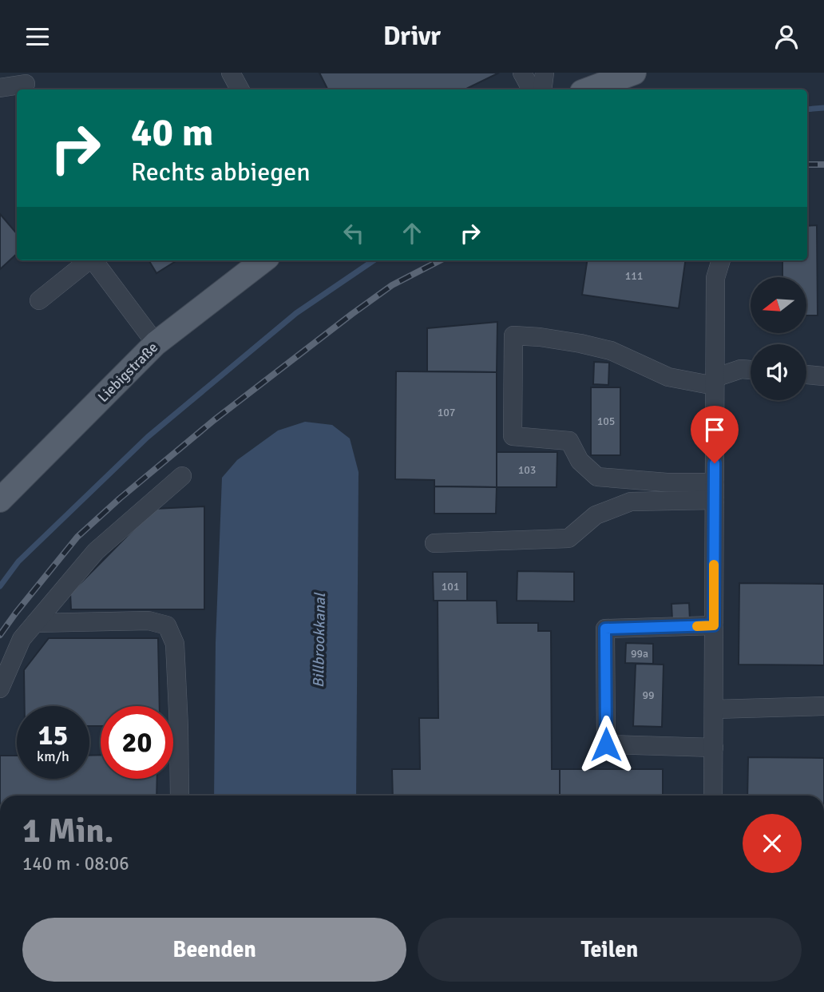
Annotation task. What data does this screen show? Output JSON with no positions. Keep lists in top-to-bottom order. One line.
{"streets":{"main road":["Liebigstraße"]},"water":["Billbrookkanal"],"house_numbers":["111","107","105","103","101","99a","99"],"north":"left","page":{"header":"Drivr","turn":["40 m","Rechts abbiegen"],"speed":"15 km/h","limit":"20","heading":["1 Min.","140 m · 08:06"],"buttons":["Beenden","Teilen"]}}
